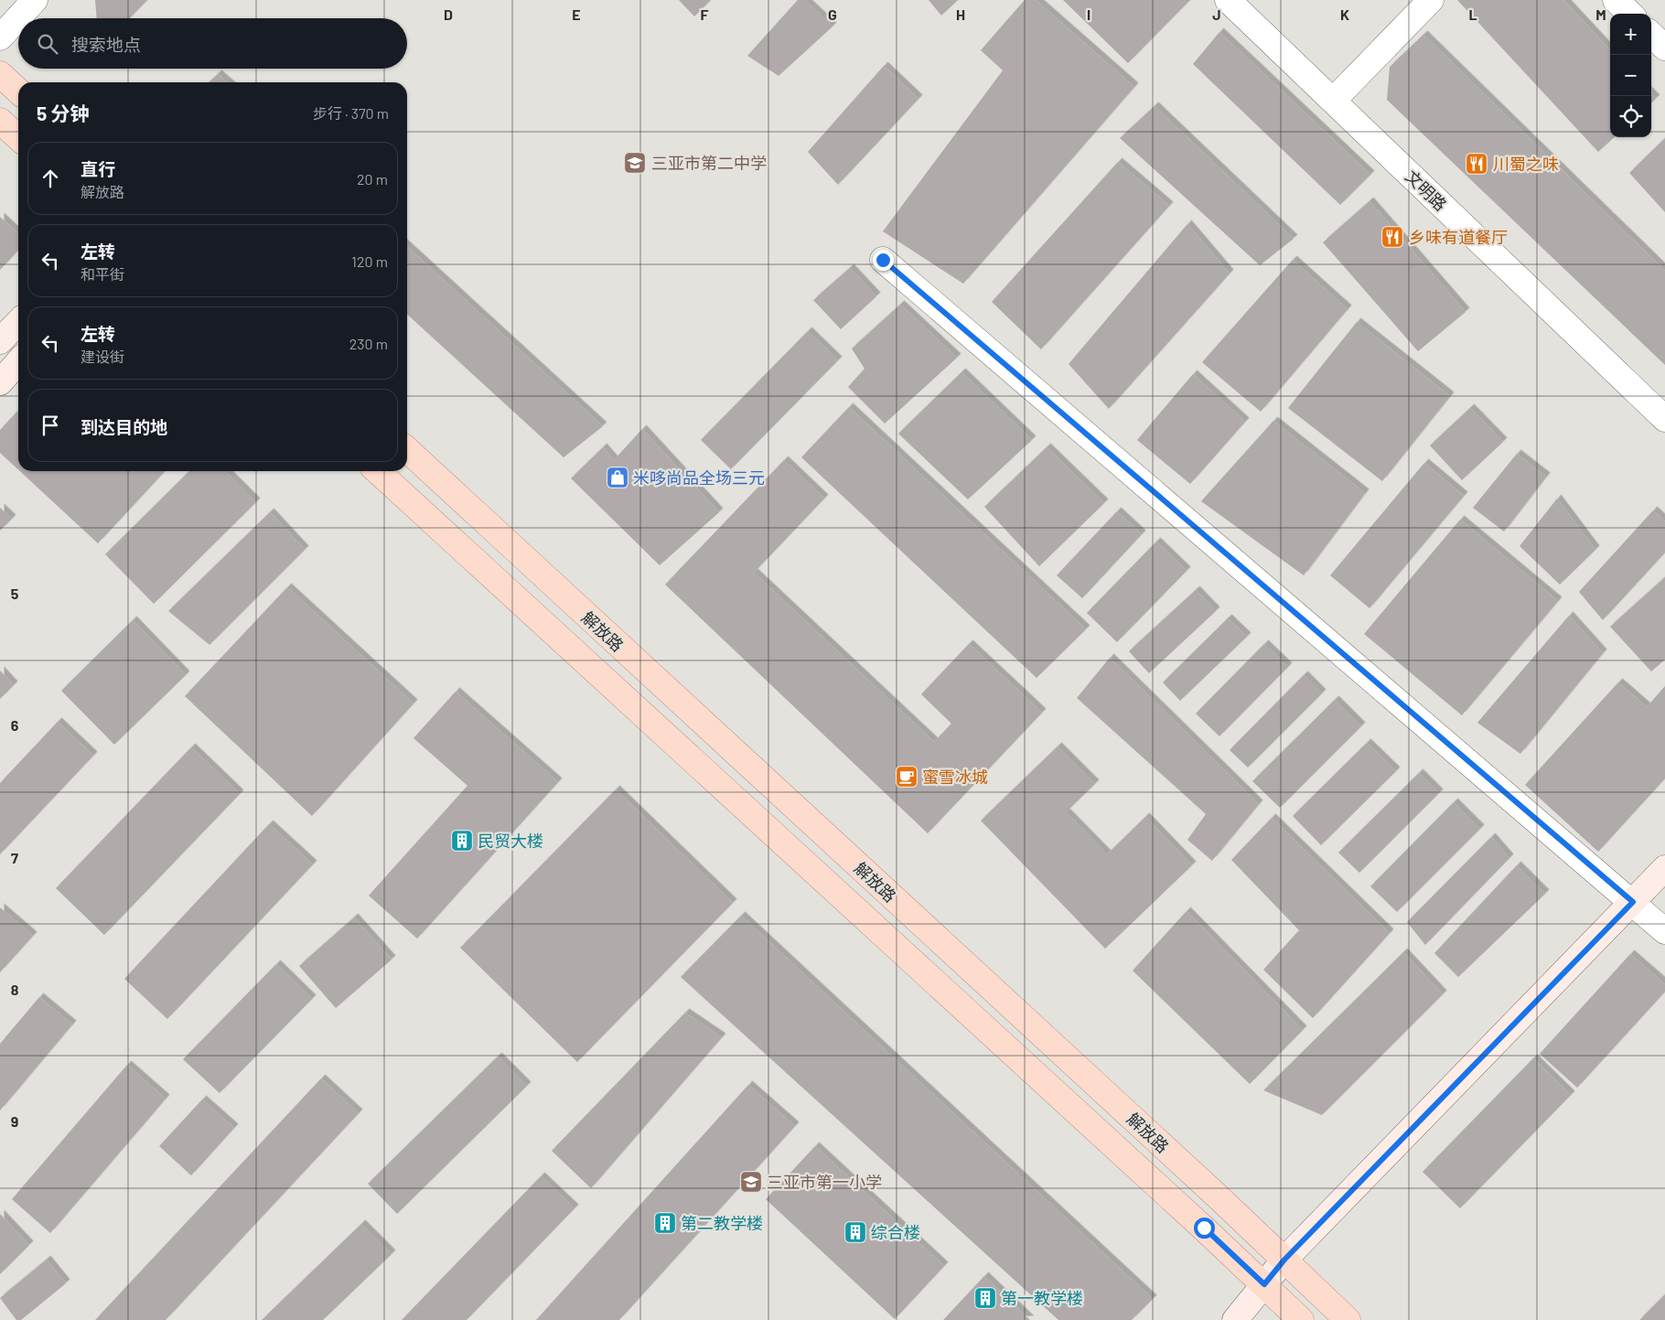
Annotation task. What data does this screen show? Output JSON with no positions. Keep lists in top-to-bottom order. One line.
{"streets":{"main road":["解放路"],"street":["文明路"]},"places":{"school or university":["三亚市第二中学","三亚市第一小学"],"restaurant":["川蜀之味","乡味有道餐厅"],"shop":["米哆尚品全场三元"],"cafe":["蜜雪冰城"],"building":["民贸大楼","第二教学楼","综合楼","第一教学楼"]},"page":{"map_buttons":["+","−"],"search":"搜索地点","heading":["5 分钟","步行 · 370 m"],"list":[["直行","解放路","20 m"],["左转","和平街","120 m"],["左转","建设街","230 m"],"到达目的地"]},"grid":{"columns":["D","E","F","G","H","I","J","K","L","M"],"rows":["5","6","7","8","9"]}}
